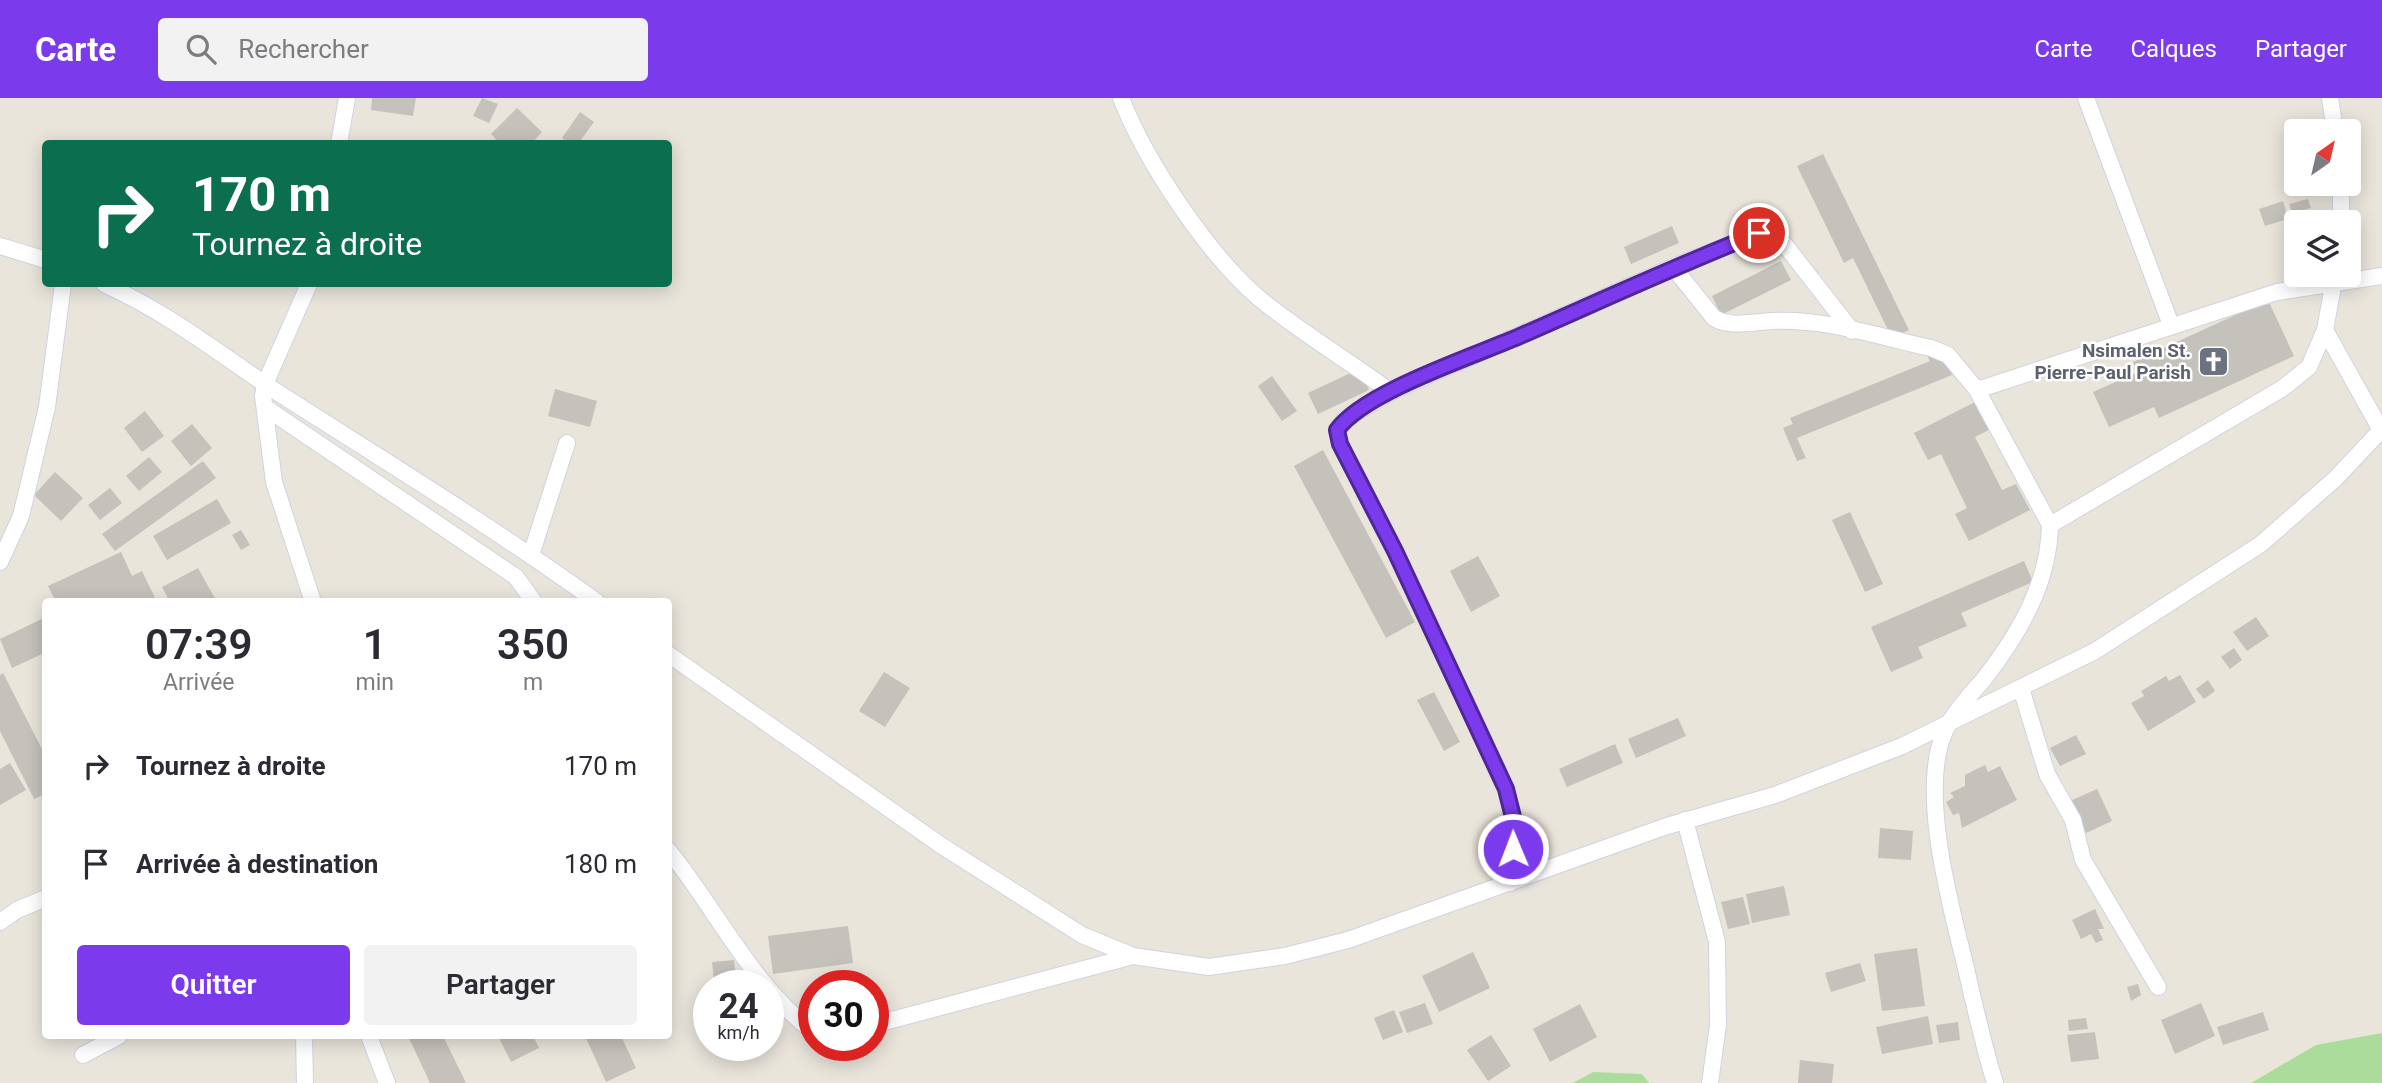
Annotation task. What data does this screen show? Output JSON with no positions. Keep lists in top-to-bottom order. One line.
{"places":{"church":["Nsimalen St. Pierre-Paul Parish"]},"north":"top right","page":{"header":"Carte","search":"Rechercher","nav":["Carte","Calques","Partager"],"turn":["170 m","Tournez à droite"],"eta":["07:39","Arrivée","1","min","350","m"],"list":[{"name":"Tournez à droite","value":"170 m"},{"name":"Arrivée à destination","value":"180 m"}],"buttons":["Quitter","Partager"],"speed":"24 km/h","limit":"30"}}
